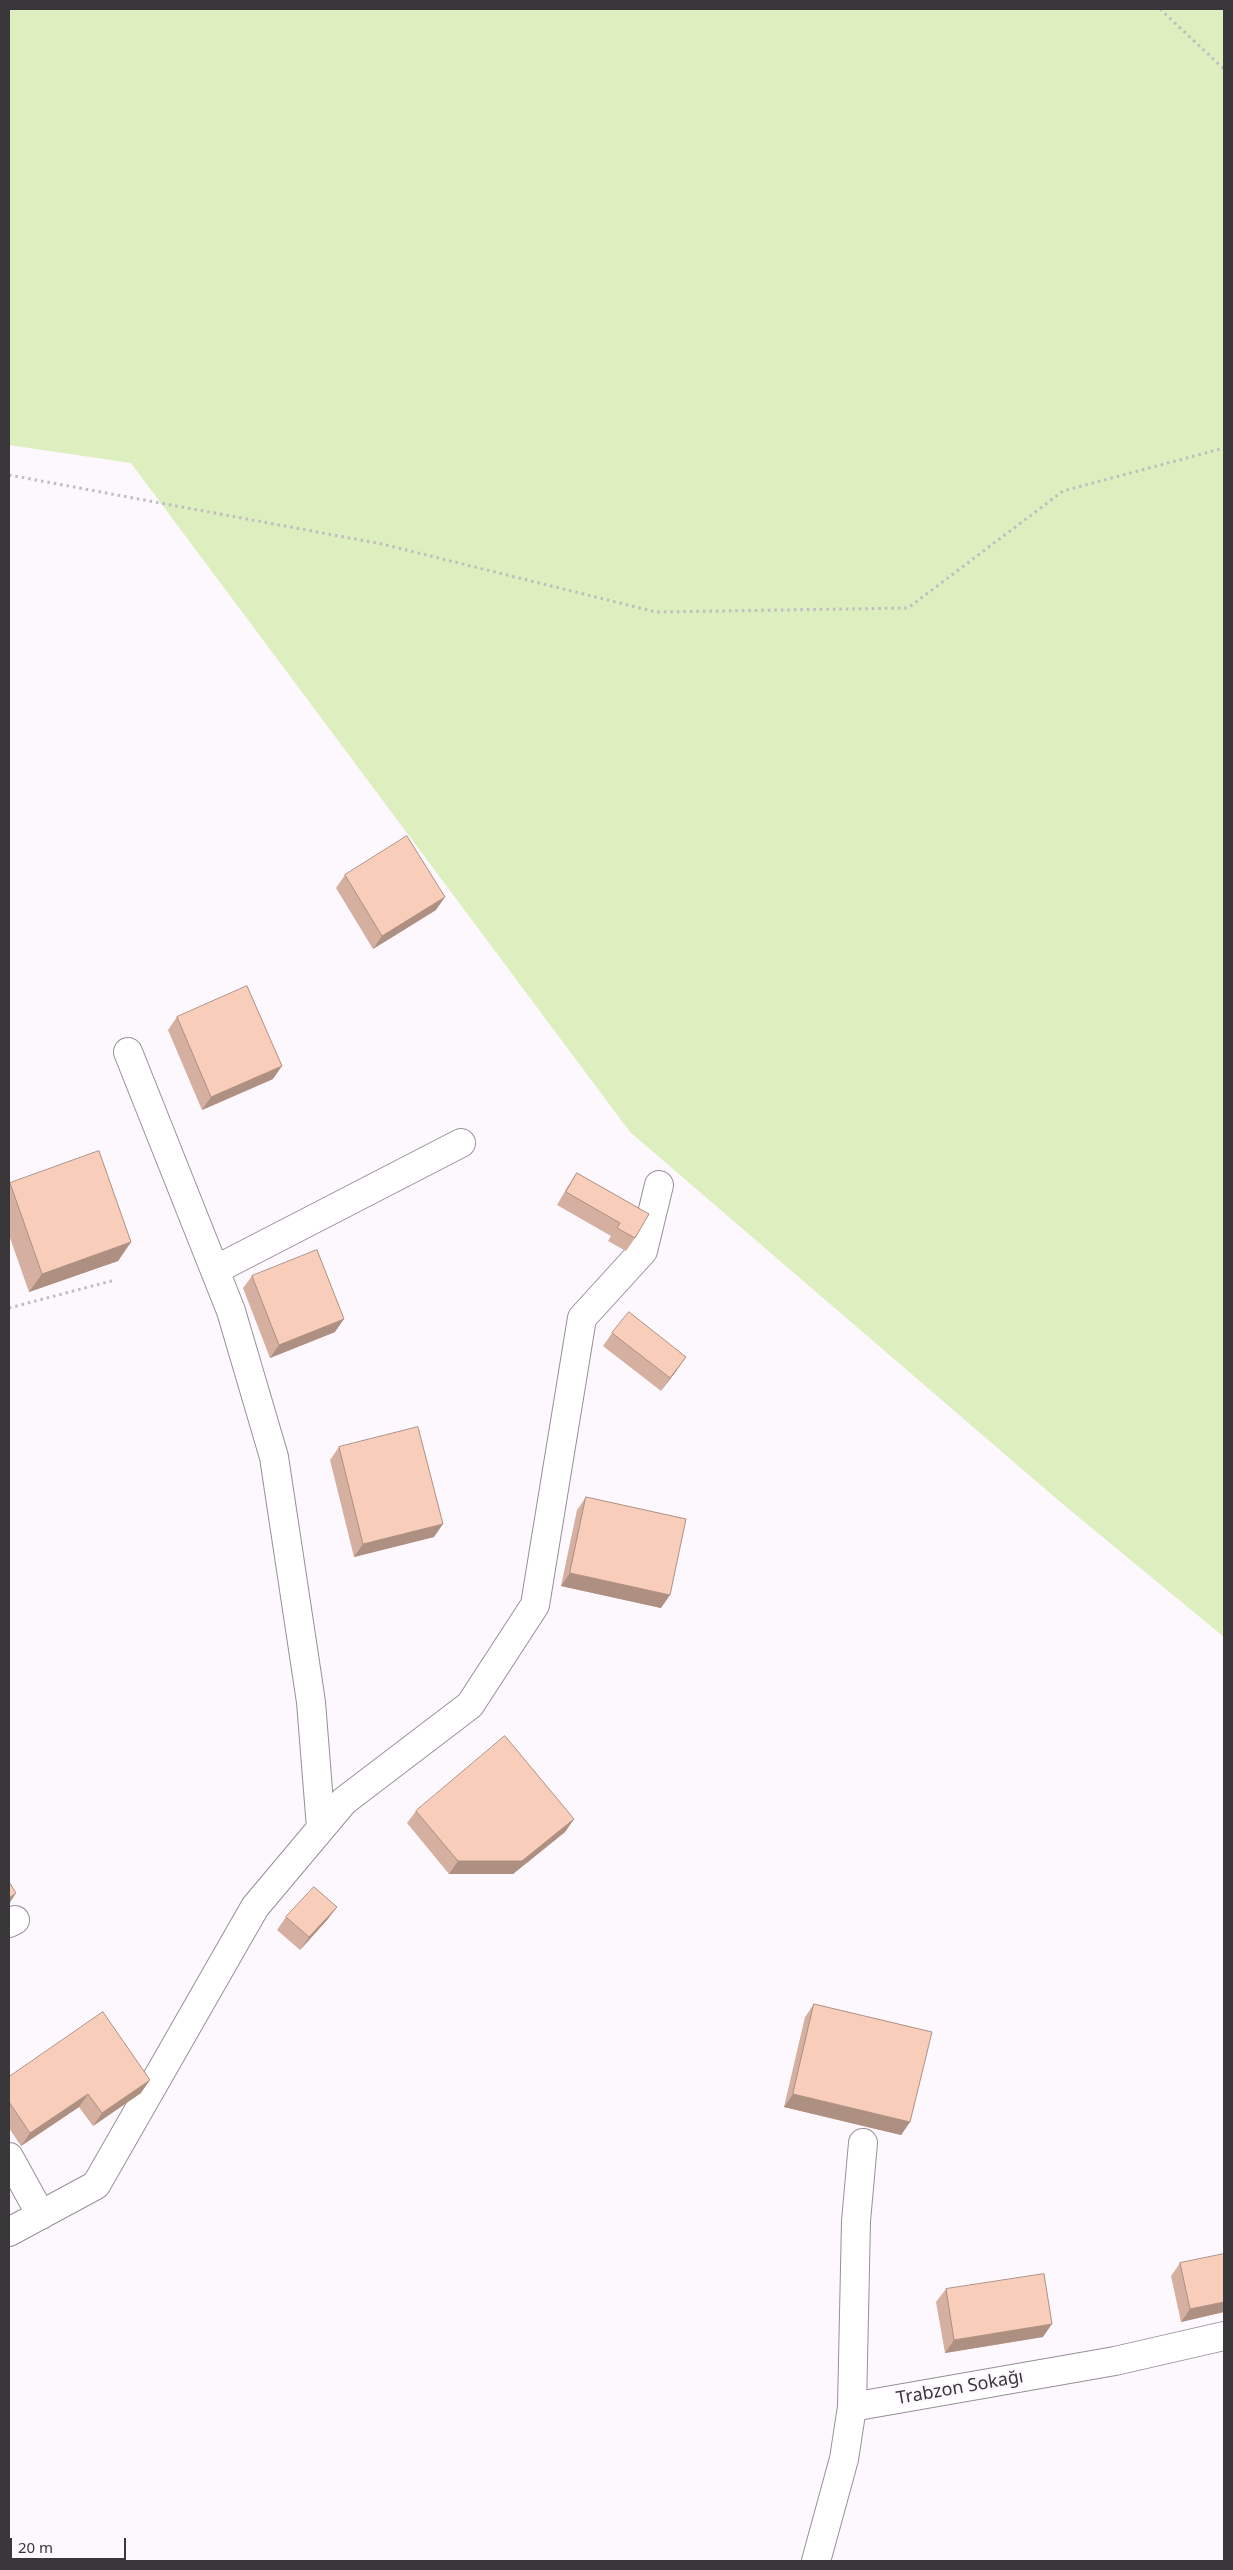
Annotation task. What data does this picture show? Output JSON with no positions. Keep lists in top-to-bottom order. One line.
{"streets":{"street":["Trabzon Sokağı"]},"scale_bar":"20 m"}
